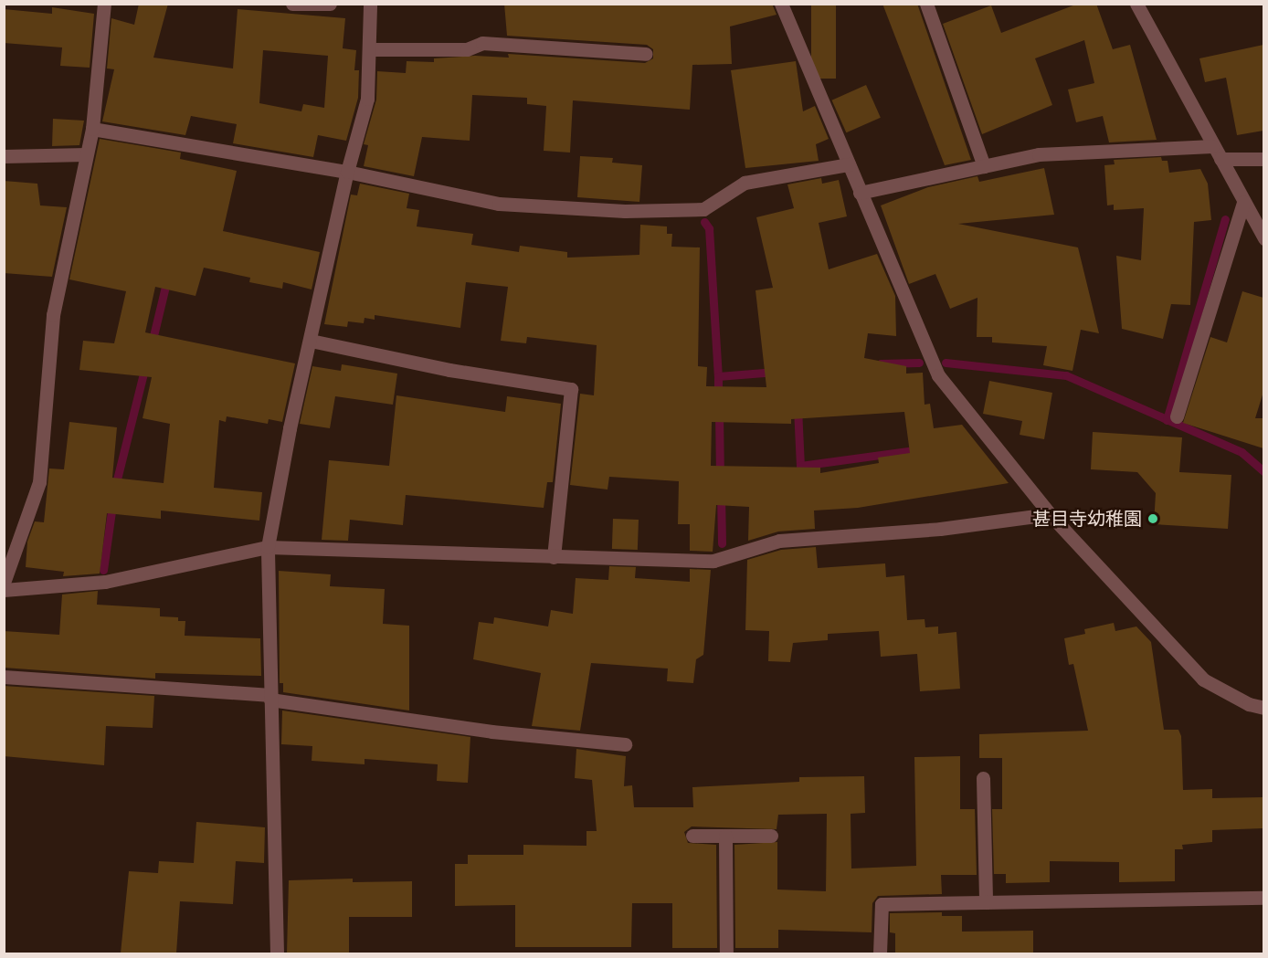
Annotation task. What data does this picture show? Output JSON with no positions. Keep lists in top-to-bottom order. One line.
{"places":["甚目寺幼稚園"]}
